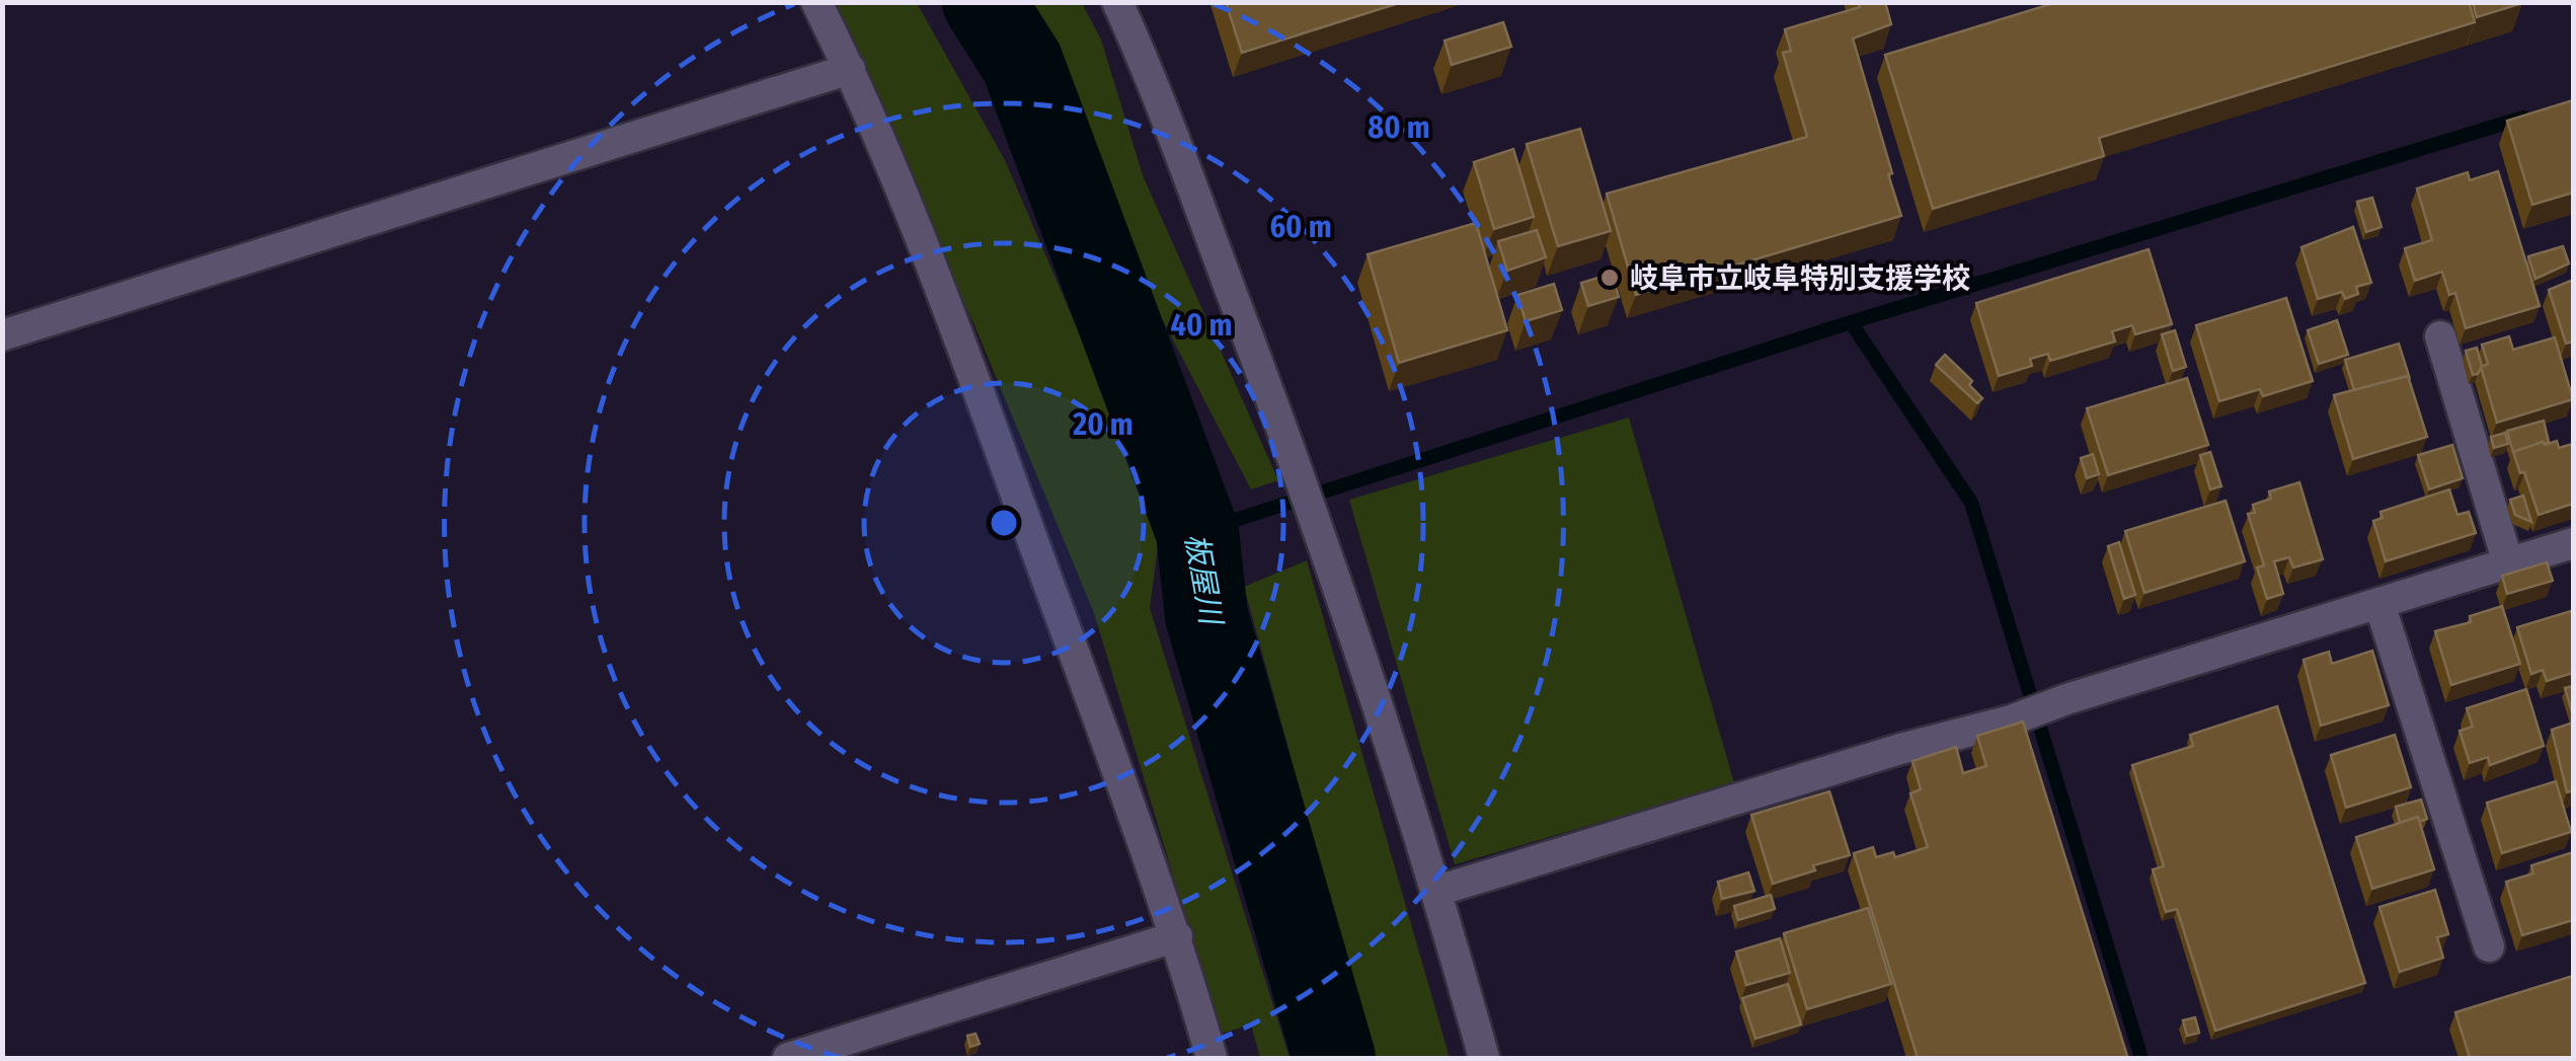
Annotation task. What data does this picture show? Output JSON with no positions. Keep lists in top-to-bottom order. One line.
{"water":["板屋川"],"places":["岐阜市立岐阜特別支援学校"],"rings":["80 m","60 m","40 m","20 m"]}
